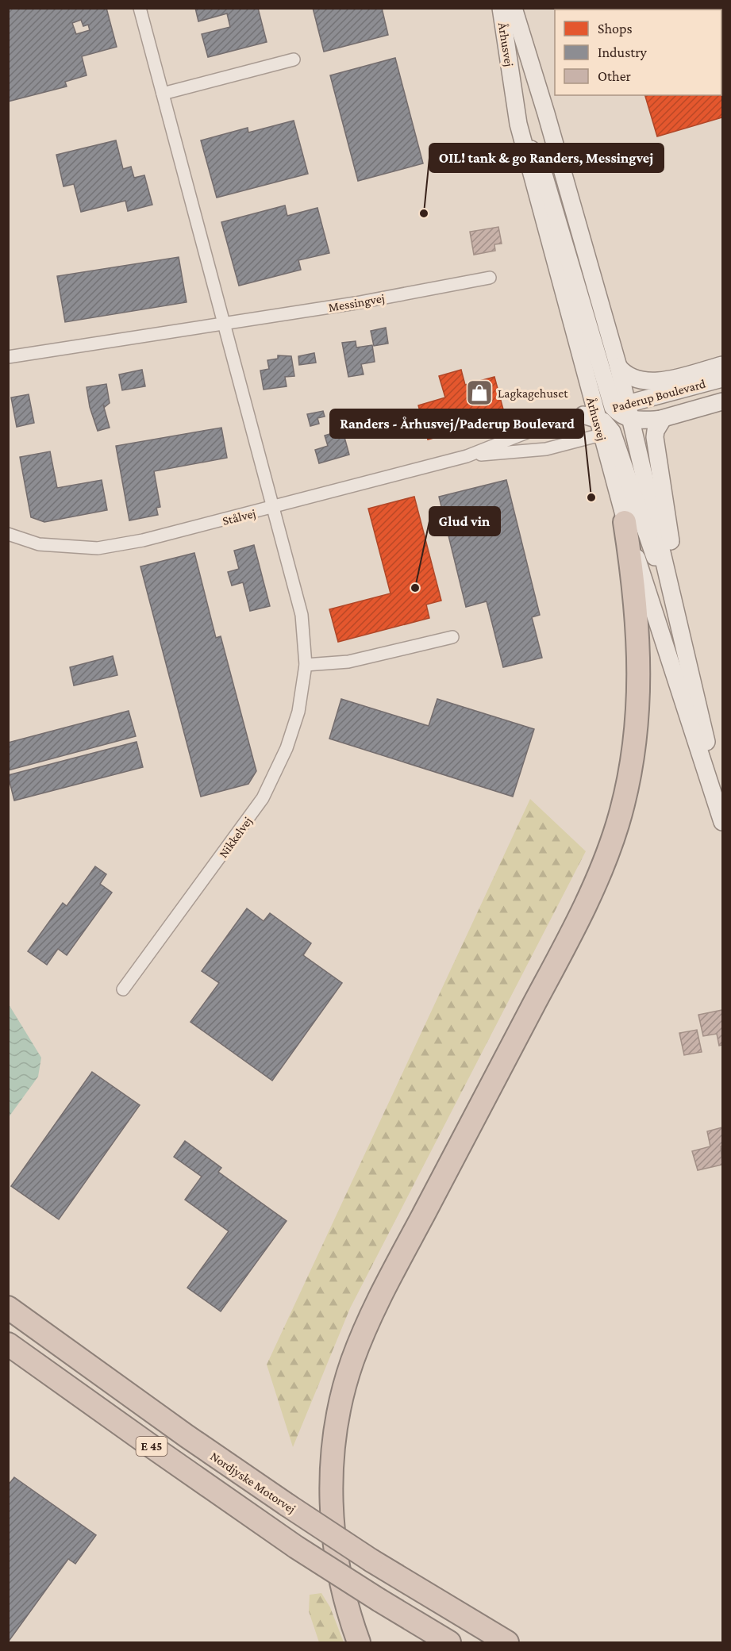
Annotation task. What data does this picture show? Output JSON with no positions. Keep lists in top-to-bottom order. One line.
{"streets":{"highway":["E 45","Nordjyske Motorvej"],"main road":["Århusvej","Paderup Boulevard"],"street":["Messingvej","Stålvej","Nikkelvej"]},"crossings":[["Århusvej","Paderup Boulevard"],["Århusvej","Stålvej"],["Paderup Boulevard","Stålvej"],["Stålvej","Nikkelvej"]],"places":{"other":["OIL! tank & go Randers, Messingvej","Randers - Århusvej/Paderup Boulevard","Glud vin"],"shop":["Lagkagehuset"]},"legend":["Shops","Industry","Other"]}
